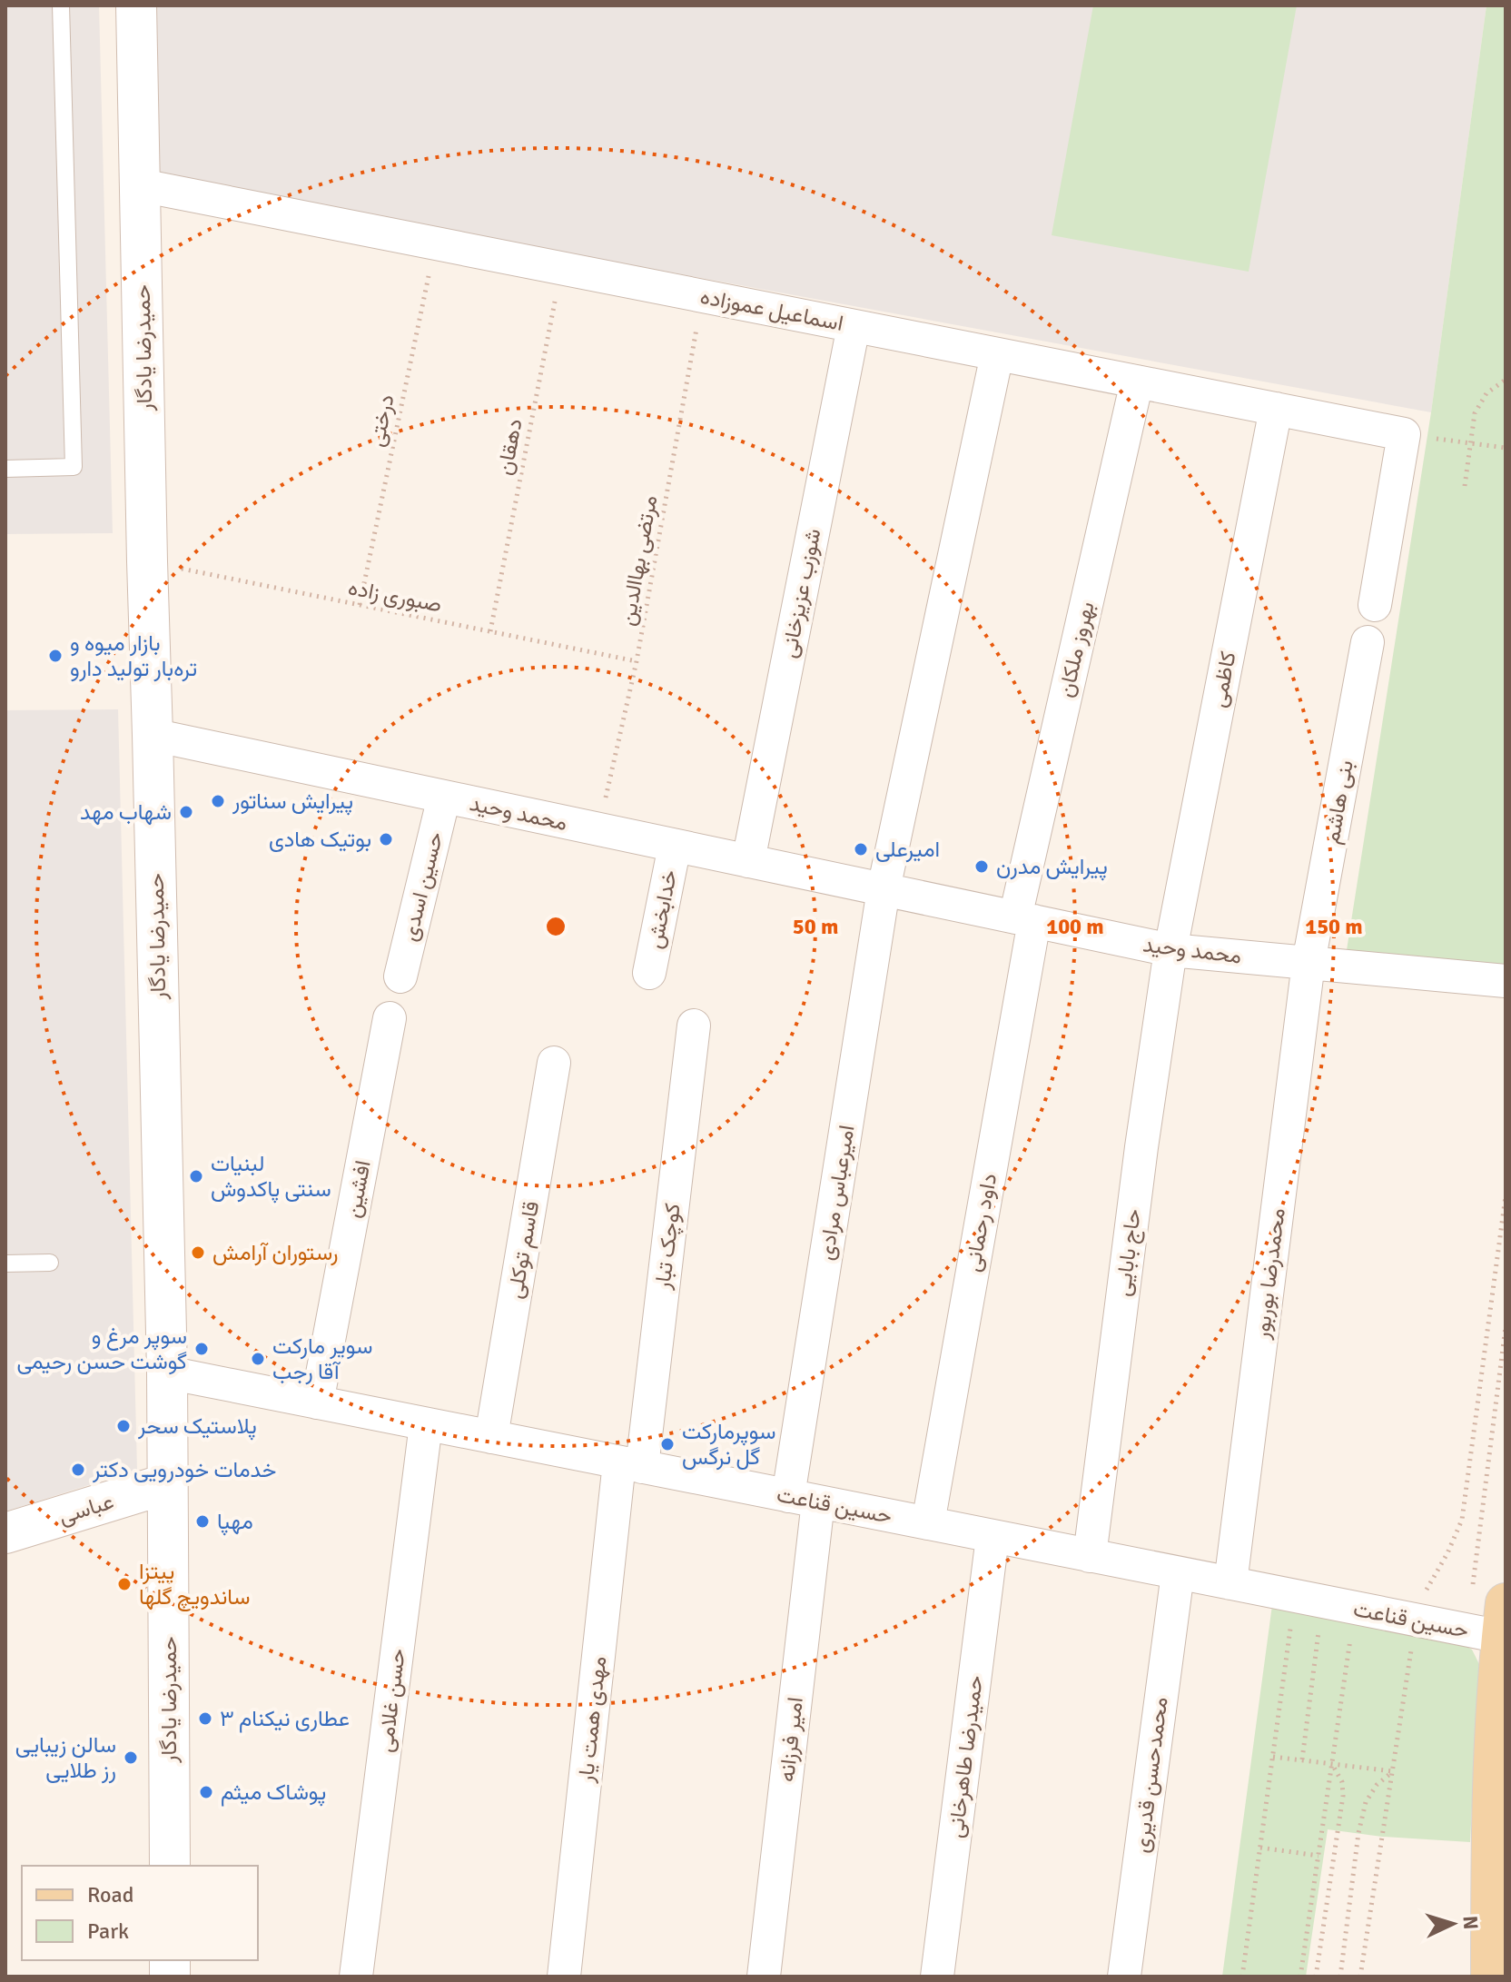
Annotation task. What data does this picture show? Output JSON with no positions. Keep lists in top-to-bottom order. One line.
{"streets":{"street":["اسماعیل عموزاده","حمیدرضا یادگار","شوزب عزیزخانی","بهروز ملکان","کاظمی","بنی هاشم","محمد وحید","حسین اسدی","خدابخش","افشین","امیرعباس مرادی","داود رحمانی","کوچک تبار","قاسم توکلی","حاج بابایی","محمدرضا بوربور","حسین قناعت","عباسی","حسن غلامی","مهدی همت یار","امیر فرزانه","حمیدرضا طاهرخانی","محمدحسن قدیری"],"path":["درختی","دهقان","مرتضی بهاالدین","صبوری زاده"]},"crossings":[["اسماعیل عموزاده","حمیدرضا یادگار"],["اسماعیل عموزاده","درختی"],["اسماعیل عموزاده","دهقان"],["اسماعیل عموزاده","مرتضی بهاالدین"],["اسماعیل عموزاده","شوزب عزیزخانی"],["اسماعیل عموزاده","بهروز ملکان"],["اسماعیل عموزاده","کاظمی"],["حمیدرضا یادگار","صبوری زاده"],["حمیدرضا یادگار","محمد وحید"],["حمیدرضا یادگار","حسین قناعت"],["حمیدرضا یادگار","عباسی"],["درختی","صبوری زاده"],["دهقان","صبوری زاده"],["مرتضی بهاالدین","صبوری زاده"],["مرتضی بهاالدین","محمد وحید"],["شوزب عزیزخانی","محمد وحید"],["بهروز ملکان","محمد وحید"],["بهروز ملکان","داود رحمانی"],["کاظمی","محمد وحید"],["کاظمی","حاج بابایی"],["بنی هاشم","محمد وحید"],["بنی هاشم","محمدرضا بوربور"],["محمد وحید","حسین اسدی"],["محمد وحید","خدابخش"],["محمد وحید","امیرعباس مرادی"],["محمد وحید","داود رحمانی"],["محمد وحید","حاج بابایی"],["محمد وحید","محمدرضا بوربور"],["افشین","حسین قناعت"],["امیرعباس مرادی","حسین قناعت"],["امیرعباس مرادی","امیر فرزانه"],["داود رحمانی","حسین قناعت"],["کوچک تبار","حسین قناعت"],["کوچک تبار","مهدی همت یار"],["قاسم توکلی","حسین قناعت"],["حاج بابایی","حسین قناعت"],["محمدرضا بوربور","حسین قناعت"],["حسین قناعت","حسن غلامی"],["حسین قناعت","مهدی همت یار"],["حسین قناعت","امیر فرزانه"],["حسین قناعت","حمیدرضا طاهرخانی"],["حسین قناعت","محمدحسن قدیری"]],"places":["بازار میوه و تره‌بار تولید دارو","پیرایش سناتور","شهاب مهد","بوتیک هادی","امیرعلی","پیرایش مدرن","لبنیات سنتی پاکدوش","رستوران آرامش","سوپر مرغ و گوشت حسن رحیمی","سوپر مارکت آقا رجب","پلاستیک سحر","سوپرمارکت گل نرگس","خدمات خودرویی دکتر","مهپا","پیتزا ساندویچ گلها","عطاری نیکنام ۳","سالن زیبایی رز طلایی","پوشاک میثم"],"legend":["Road","Park"],"north":"right","rings":["50 m","100 m","150 m"]}
